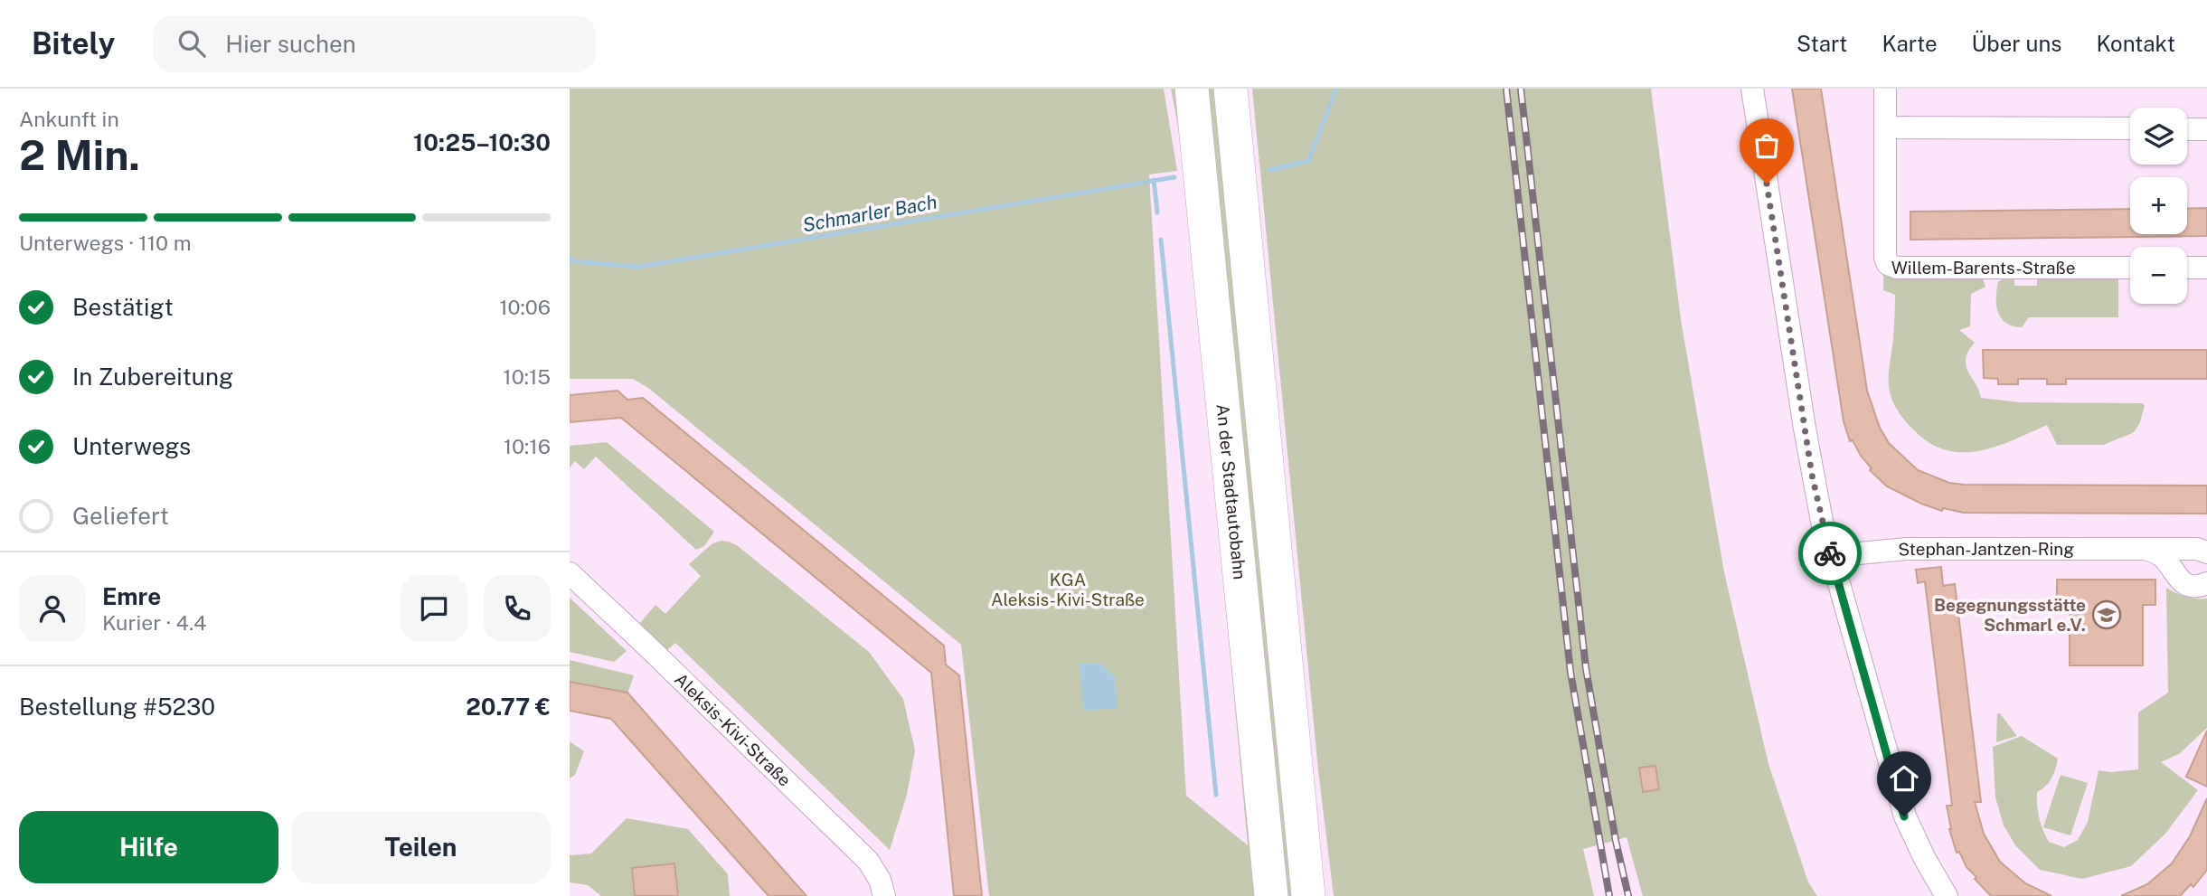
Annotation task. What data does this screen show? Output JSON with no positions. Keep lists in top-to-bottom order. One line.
{"streets":{"highway":["An der Stadtautobahn"],"street":["Willem-Barents-Straße","Stephan-Jantzen-Ring","Aleksis-Kivi-Straße"]},"water":["Schmarler Bach"],"parks":["KGA Aleksis-Kivi-Straße"],"places":{"school or university":["Begegnungsstätte Schmarl e.V."]},"page":{"header":"Bitely","search":"Hier suchen","nav":["Start","Karte","Über uns","Kontakt"],"heading":["2 Min.","Ankunft in","10:25–10:30"],"panel":["Emre","Kurier · 4.4","Bestellung #5230","20.77 €"],"map_buttons":["+","−"],"bar":"Unterwegs · 110 m","list":[["Bestätigt","10:06"],["In Zubereitung","10:15"],["Unterwegs","10:16"],"Geliefert"],"buttons":["Hilfe","Teilen"]}}
